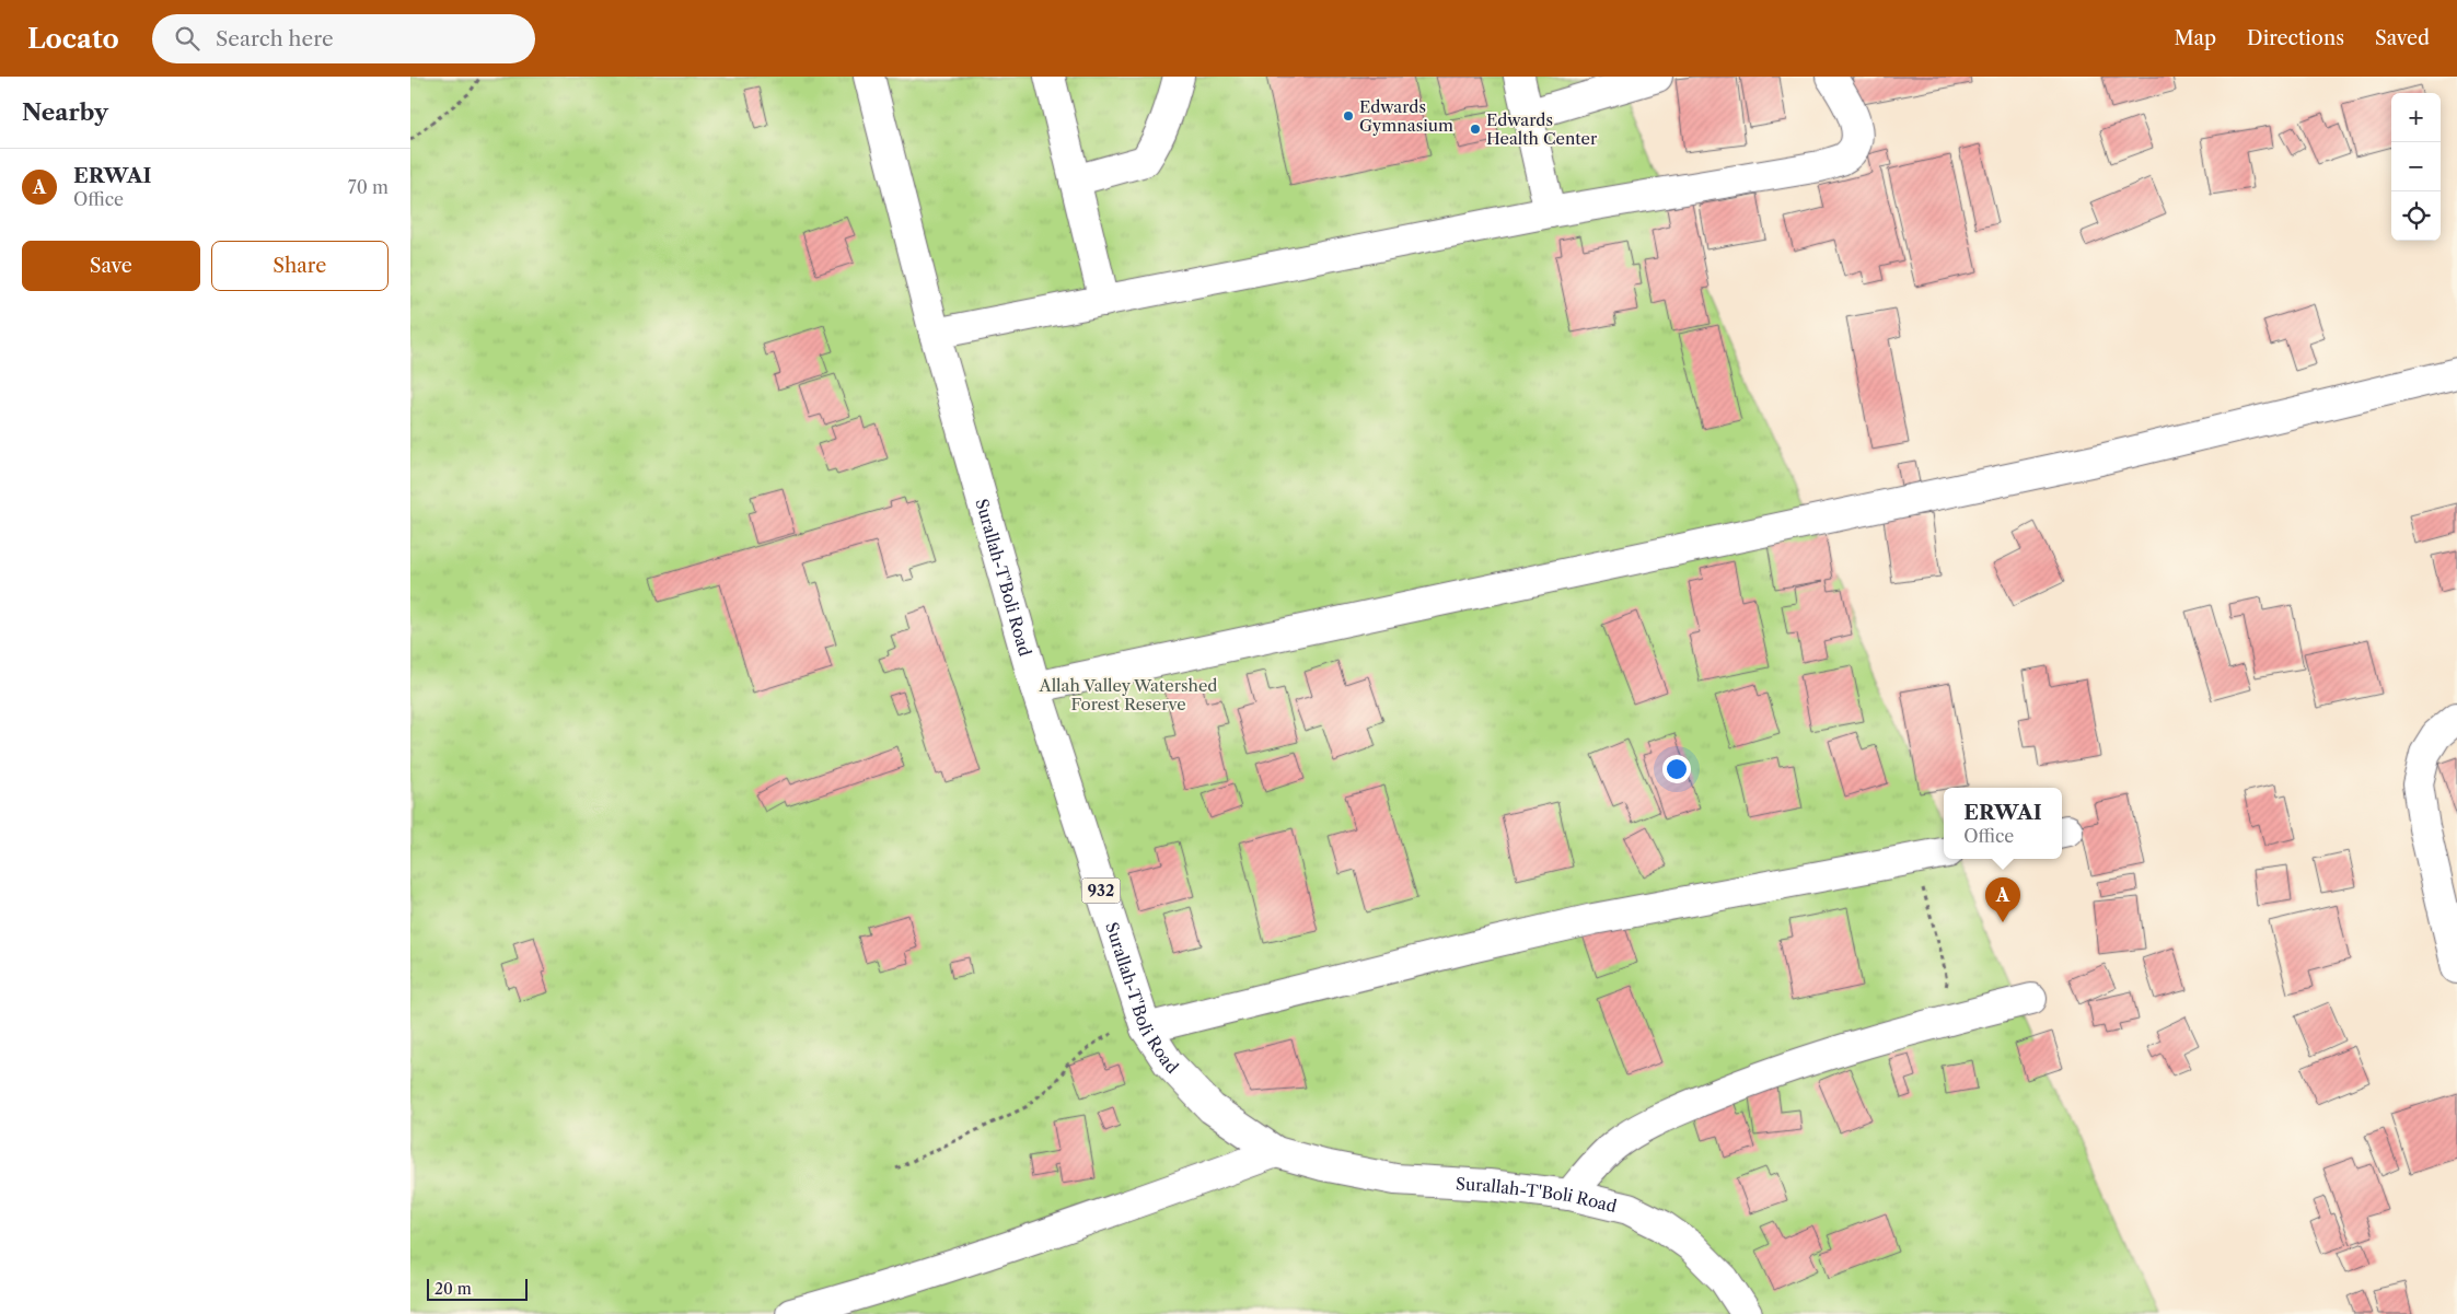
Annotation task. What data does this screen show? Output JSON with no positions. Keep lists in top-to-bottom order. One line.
{"streets":{"street":["Surallah-T'Boli Road","932"]},"parks":["Allah Valley Watershed Forest Reserve"],"places":["Edwards Gymnasium","Edwards Health Center"],"scale_bar":"20 m","page":{"header":"Locato","search":"Search here","nav":["Map","Directions","Saved"],"heading":"Nearby","map_buttons":["+","−"],"list":[{"mark":"A","name":"ERWAI","note":"Office","value":"70 m"}],"buttons":["Save","Share"],"popup":["ERWAI","Office"],"pins":"A","scale":"20 m"}}
